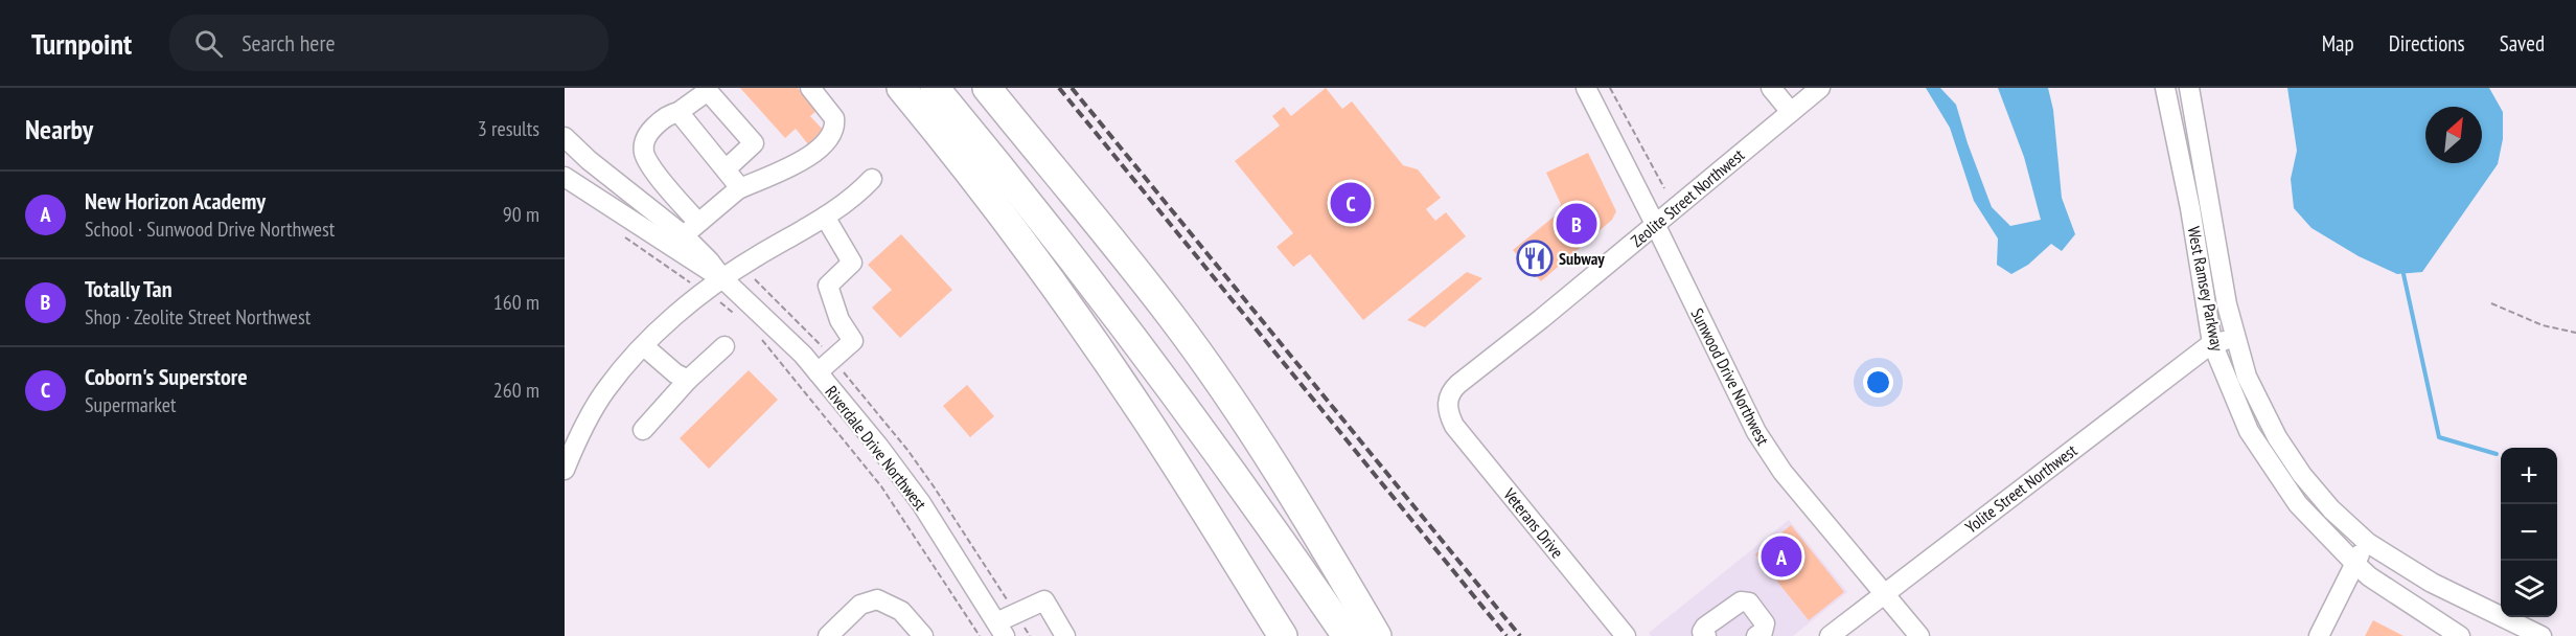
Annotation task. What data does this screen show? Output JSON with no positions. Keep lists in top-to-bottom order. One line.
{"streets":{"street":["Zeolite Street Northwest","West Ramsey Parkway","Sunwood Drive Northwest","Riverdale Drive Northwest","Yolite Street Northwest","Veterans Drive"]},"crossings":[["Zeolite Street Northwest","Sunwood Drive Northwest"],["Zeolite Street Northwest","Veterans Drive"],["West Ramsey Parkway","Yolite Street Northwest"],["Sunwood Drive Northwest","Yolite Street Northwest"]],"places":{"restaurant":["Subway"]},"north":"top right","page":{"header":"Turnpoint","search":"Search here","nav":["Map","Directions","Saved"],"heading":["Nearby","3 results"],"list":[{"mark":"A","name":"New Horizon Academy","note":"School · Sunwood Drive Northwest","value":"90 m"},{"mark":"B","name":"Totally Tan","note":"Shop · Zeolite Street Northwest","value":"160 m"},{"mark":"C","name":"Coborn's Superstore","note":"Supermarket","value":"260 m"}],"pins":["C","B","A"],"map_buttons":["+","−"]}}
